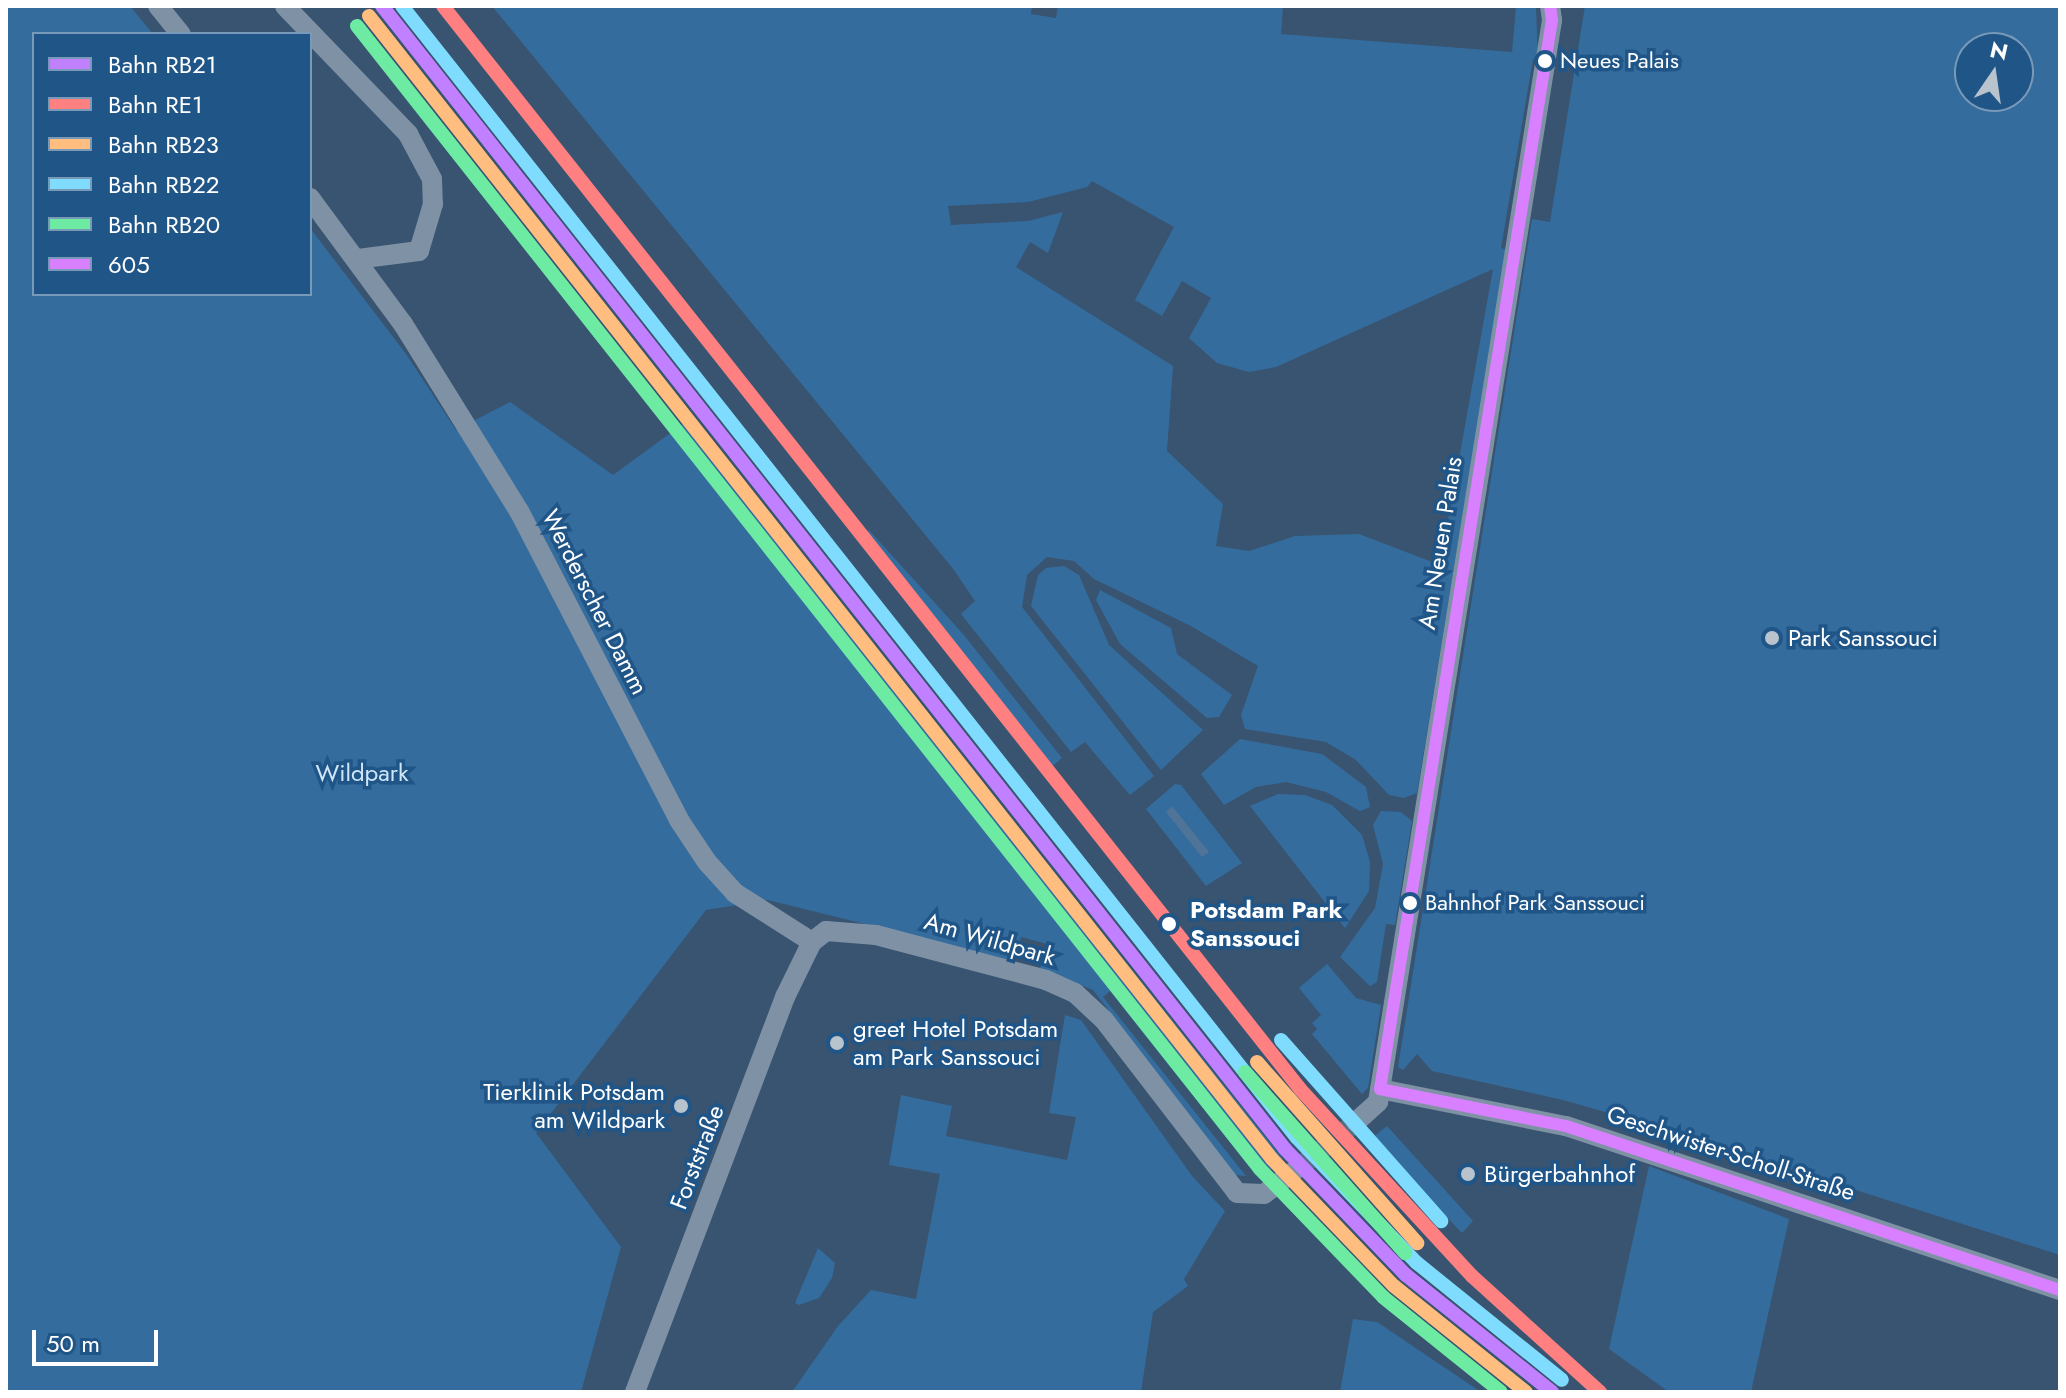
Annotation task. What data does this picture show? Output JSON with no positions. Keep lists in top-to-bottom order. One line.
{"streets":{"street":["Am Neuen Palais","Werderscher Damm","Am Wildpark","Geschwister-Scholl-Straße","Forststraße"]},"crossings":[["Am Neuen Palais","Geschwister-Scholl-Straße"],["Werderscher Damm","Am Wildpark"],["Werderscher Damm","Forststraße"],["Am Wildpark","Forststraße"]],"parks":["Wildpark"],"places":["Neues Palais","Park Sanssouci","Bahnhof Park Sanssouci","Potsdam Park Sanssouci","greet Hotel Potsdam am Park Sanssouci","Tierklinik Potsdam am Wildpark","Bürgerbahnhof"],"lines":["rail line RB21","rail line RE1","rail line RB22","transit line 605","rail line RB23","rail line RB20"],"legend":["Bahn RB21","Bahn RE1","Bahn RB23","Bahn RB22","Bahn RB20","605"],"scale_bar":"50 m","north":"top"}
